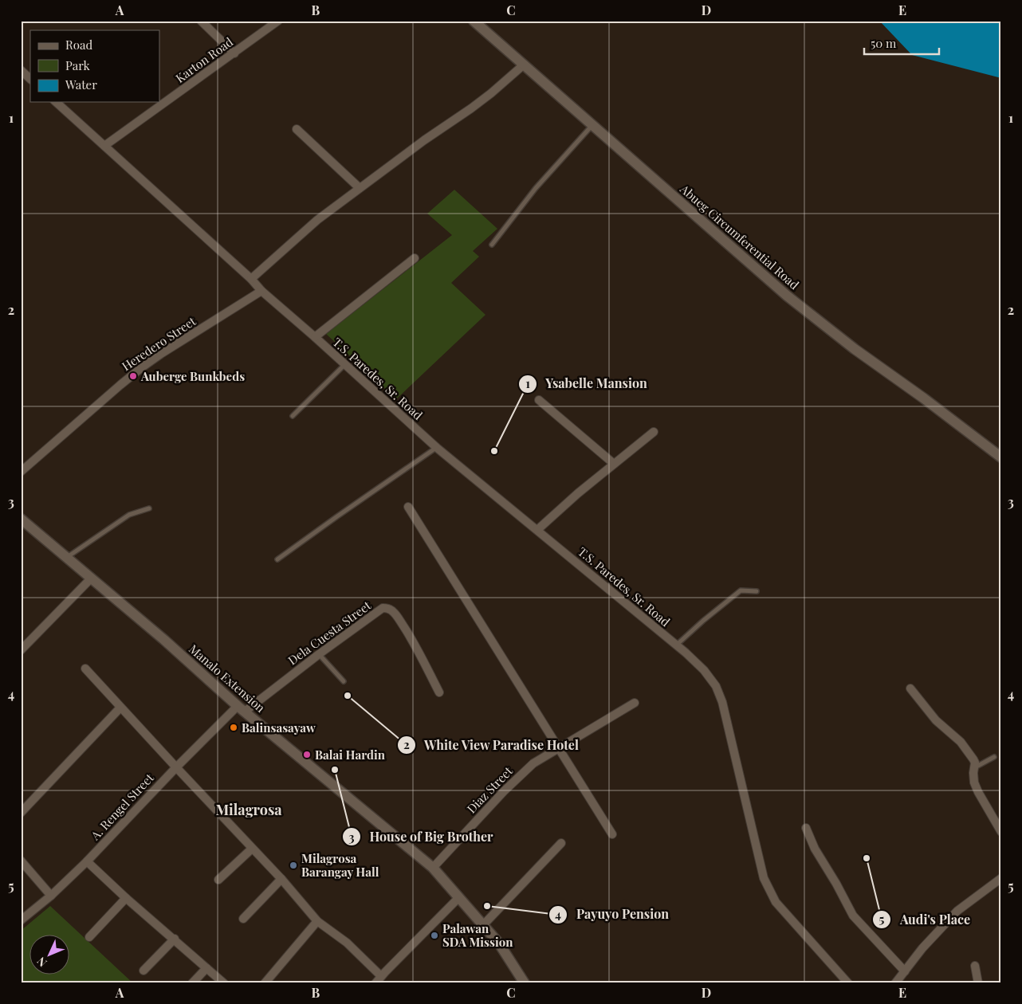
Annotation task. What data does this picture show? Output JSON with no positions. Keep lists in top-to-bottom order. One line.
{"streets":{"street":["Karton Road","Abueg Circumferential Road","Heredero Street","T.S. Paredes, Sr. Road","Dela Cuesta Street","Manalo Extension","Diaz Street","A. Rengel Street"]},"crossings":[["Karton Road","T.S. Paredes, Sr. Road"],["Heredero Street","T.S. Paredes, Sr. Road"],["Dela Cuesta Street","Manalo Extension"],["Dela Cuesta Street","A. Rengel Street"],["Manalo Extension","Diaz Street"],["Manalo Extension","A. Rengel Street"]],"districts":["Milagrosa"],"places":["Auberge Bunkbeds","Ysabelle Mansion","White View Paradise Hotel","Balinsasayaw","Balai Hardin","House of Big Brother","Audi's Place","Milagrosa Barangay Hall","Payuyo Pension","Palawan SDA Mission"],"legend":["Road","Park","Water"],"scale_bar":"50 m","north":"bottom left","grid":{"columns":["A","B","C","D","E"],"rows":["1","2","3","4","5"]}}
